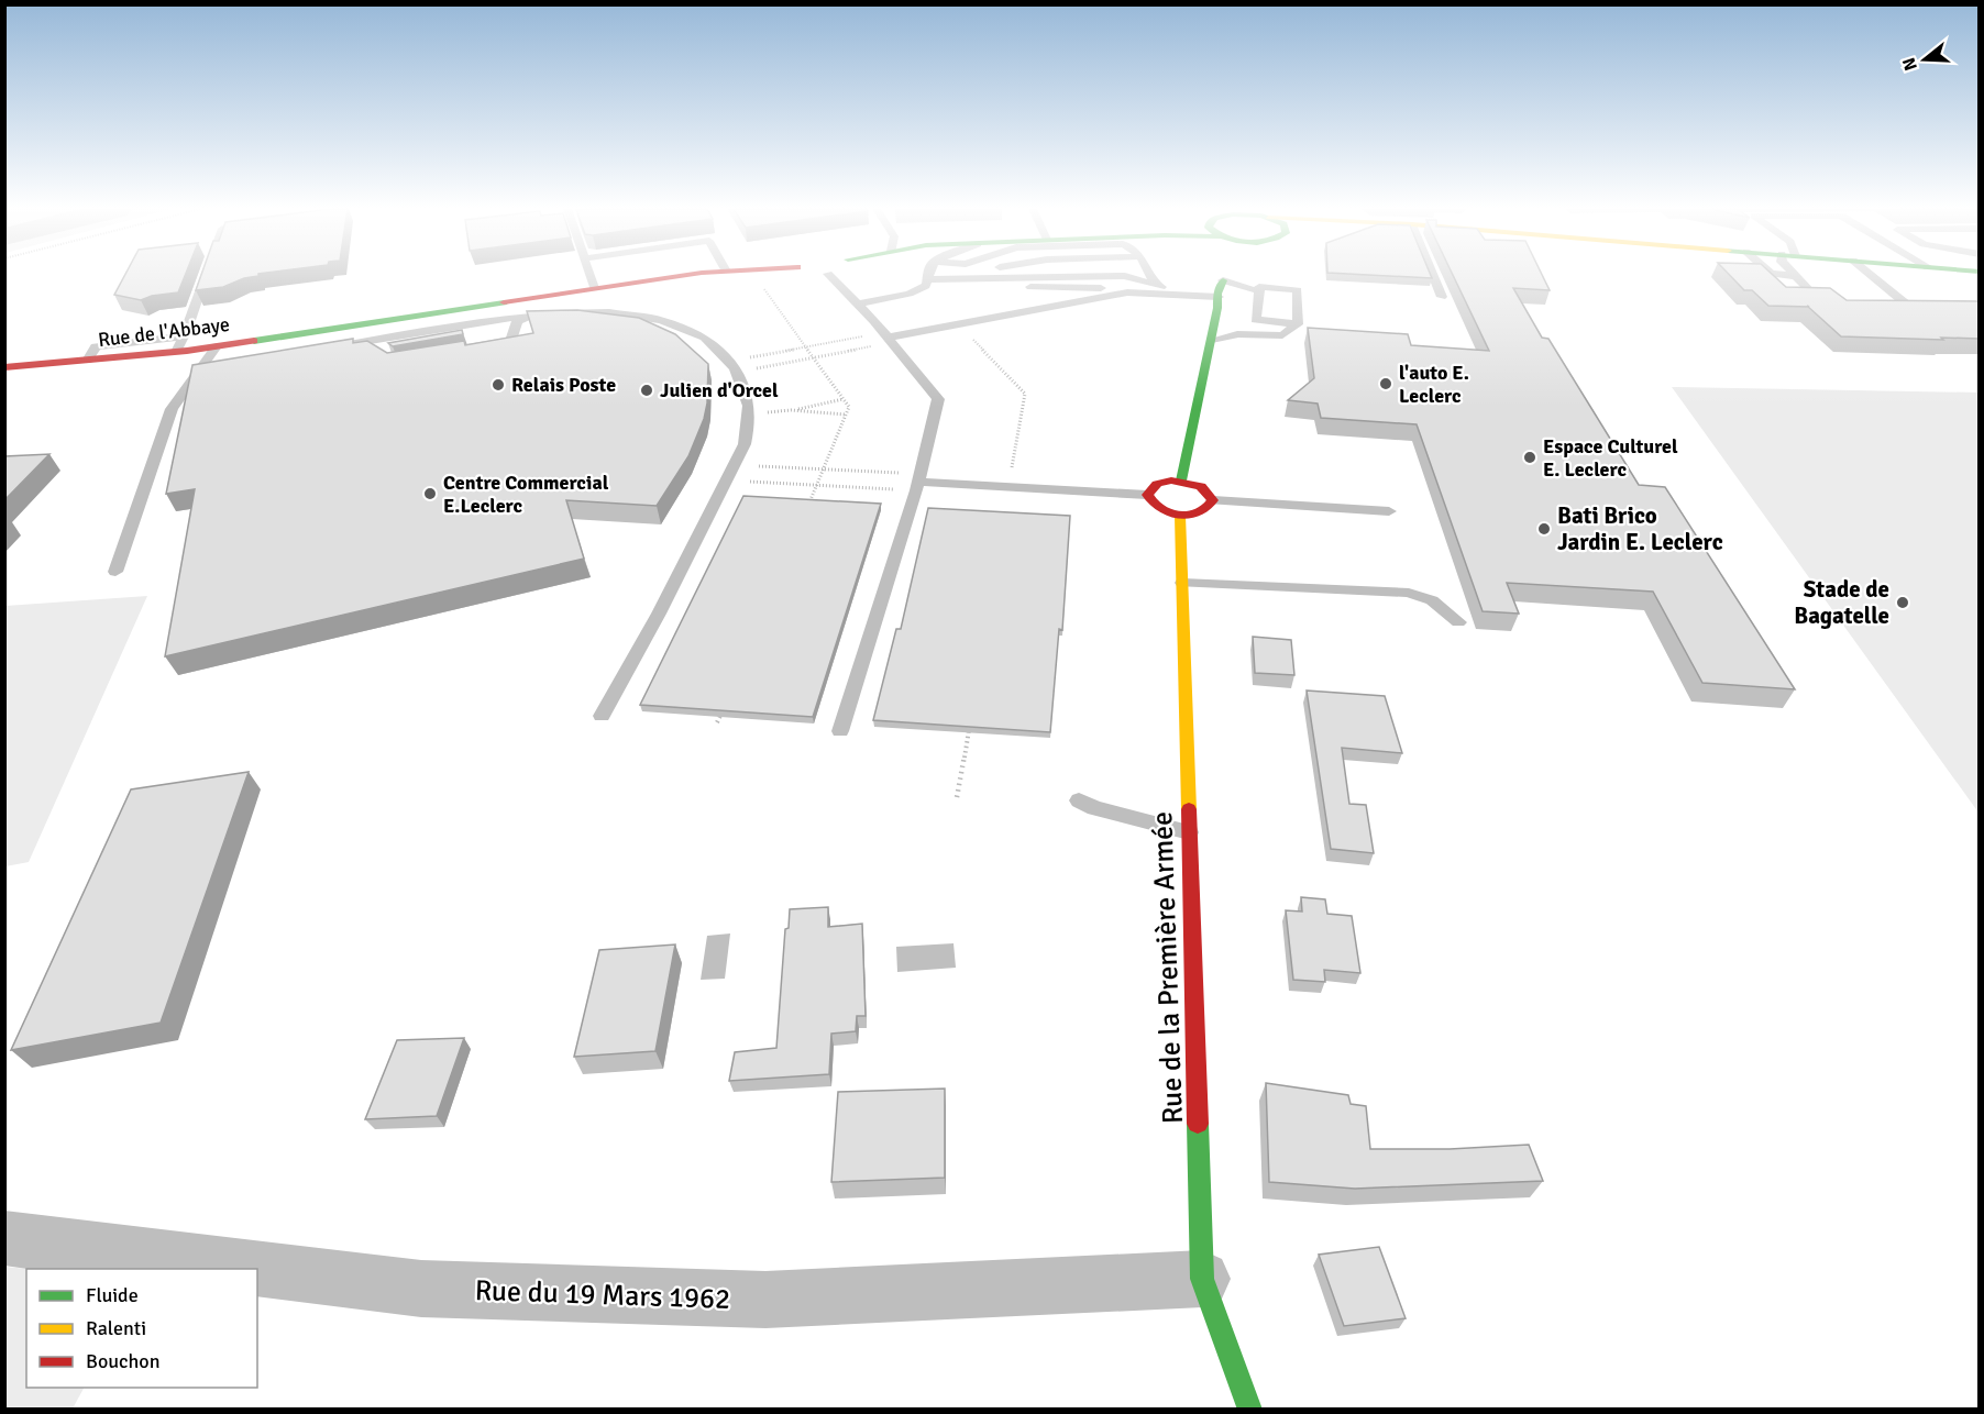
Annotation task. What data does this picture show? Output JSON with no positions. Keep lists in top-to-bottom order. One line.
{"streets":{"main road":["Rue de l'Abbaye","Rue de la Première Armée"],"street":["Rue du 19 Mars 1962"]},"crossings":[["Rue de la Première Armée","Rue du 19 Mars 1962"]],"places":["l'auto E. Leclerc","Relais Poste","Julien d'Orcel","Espace Culturel E. Leclerc","Centre Commercial E.Leclerc","Bati Brico Jardin E. Leclerc","Stade de Bagatelle"],"legend":["Fluide","Ralenti","Bouchon"],"north":"left"}
